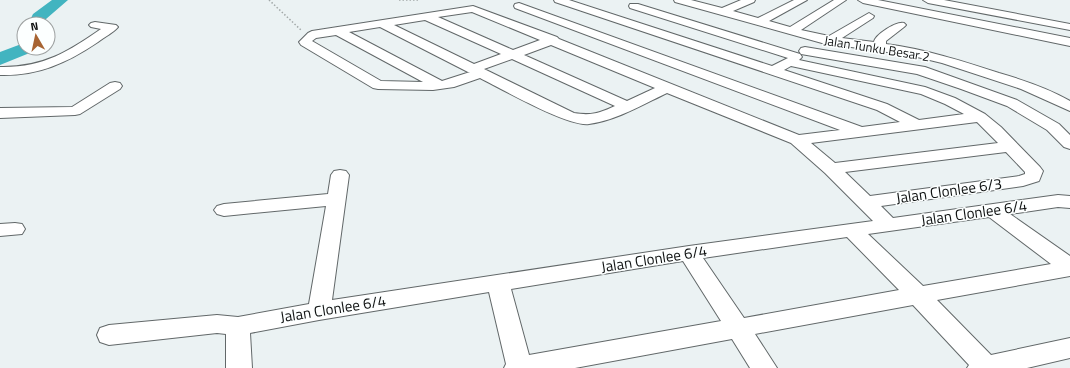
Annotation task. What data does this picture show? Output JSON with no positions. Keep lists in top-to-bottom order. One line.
{"streets":{"street":["Jalan Tunku Besar 2","Jalan Clonlee 6/3","Jalan Clonlee 6/4"]},"north":"top"}
